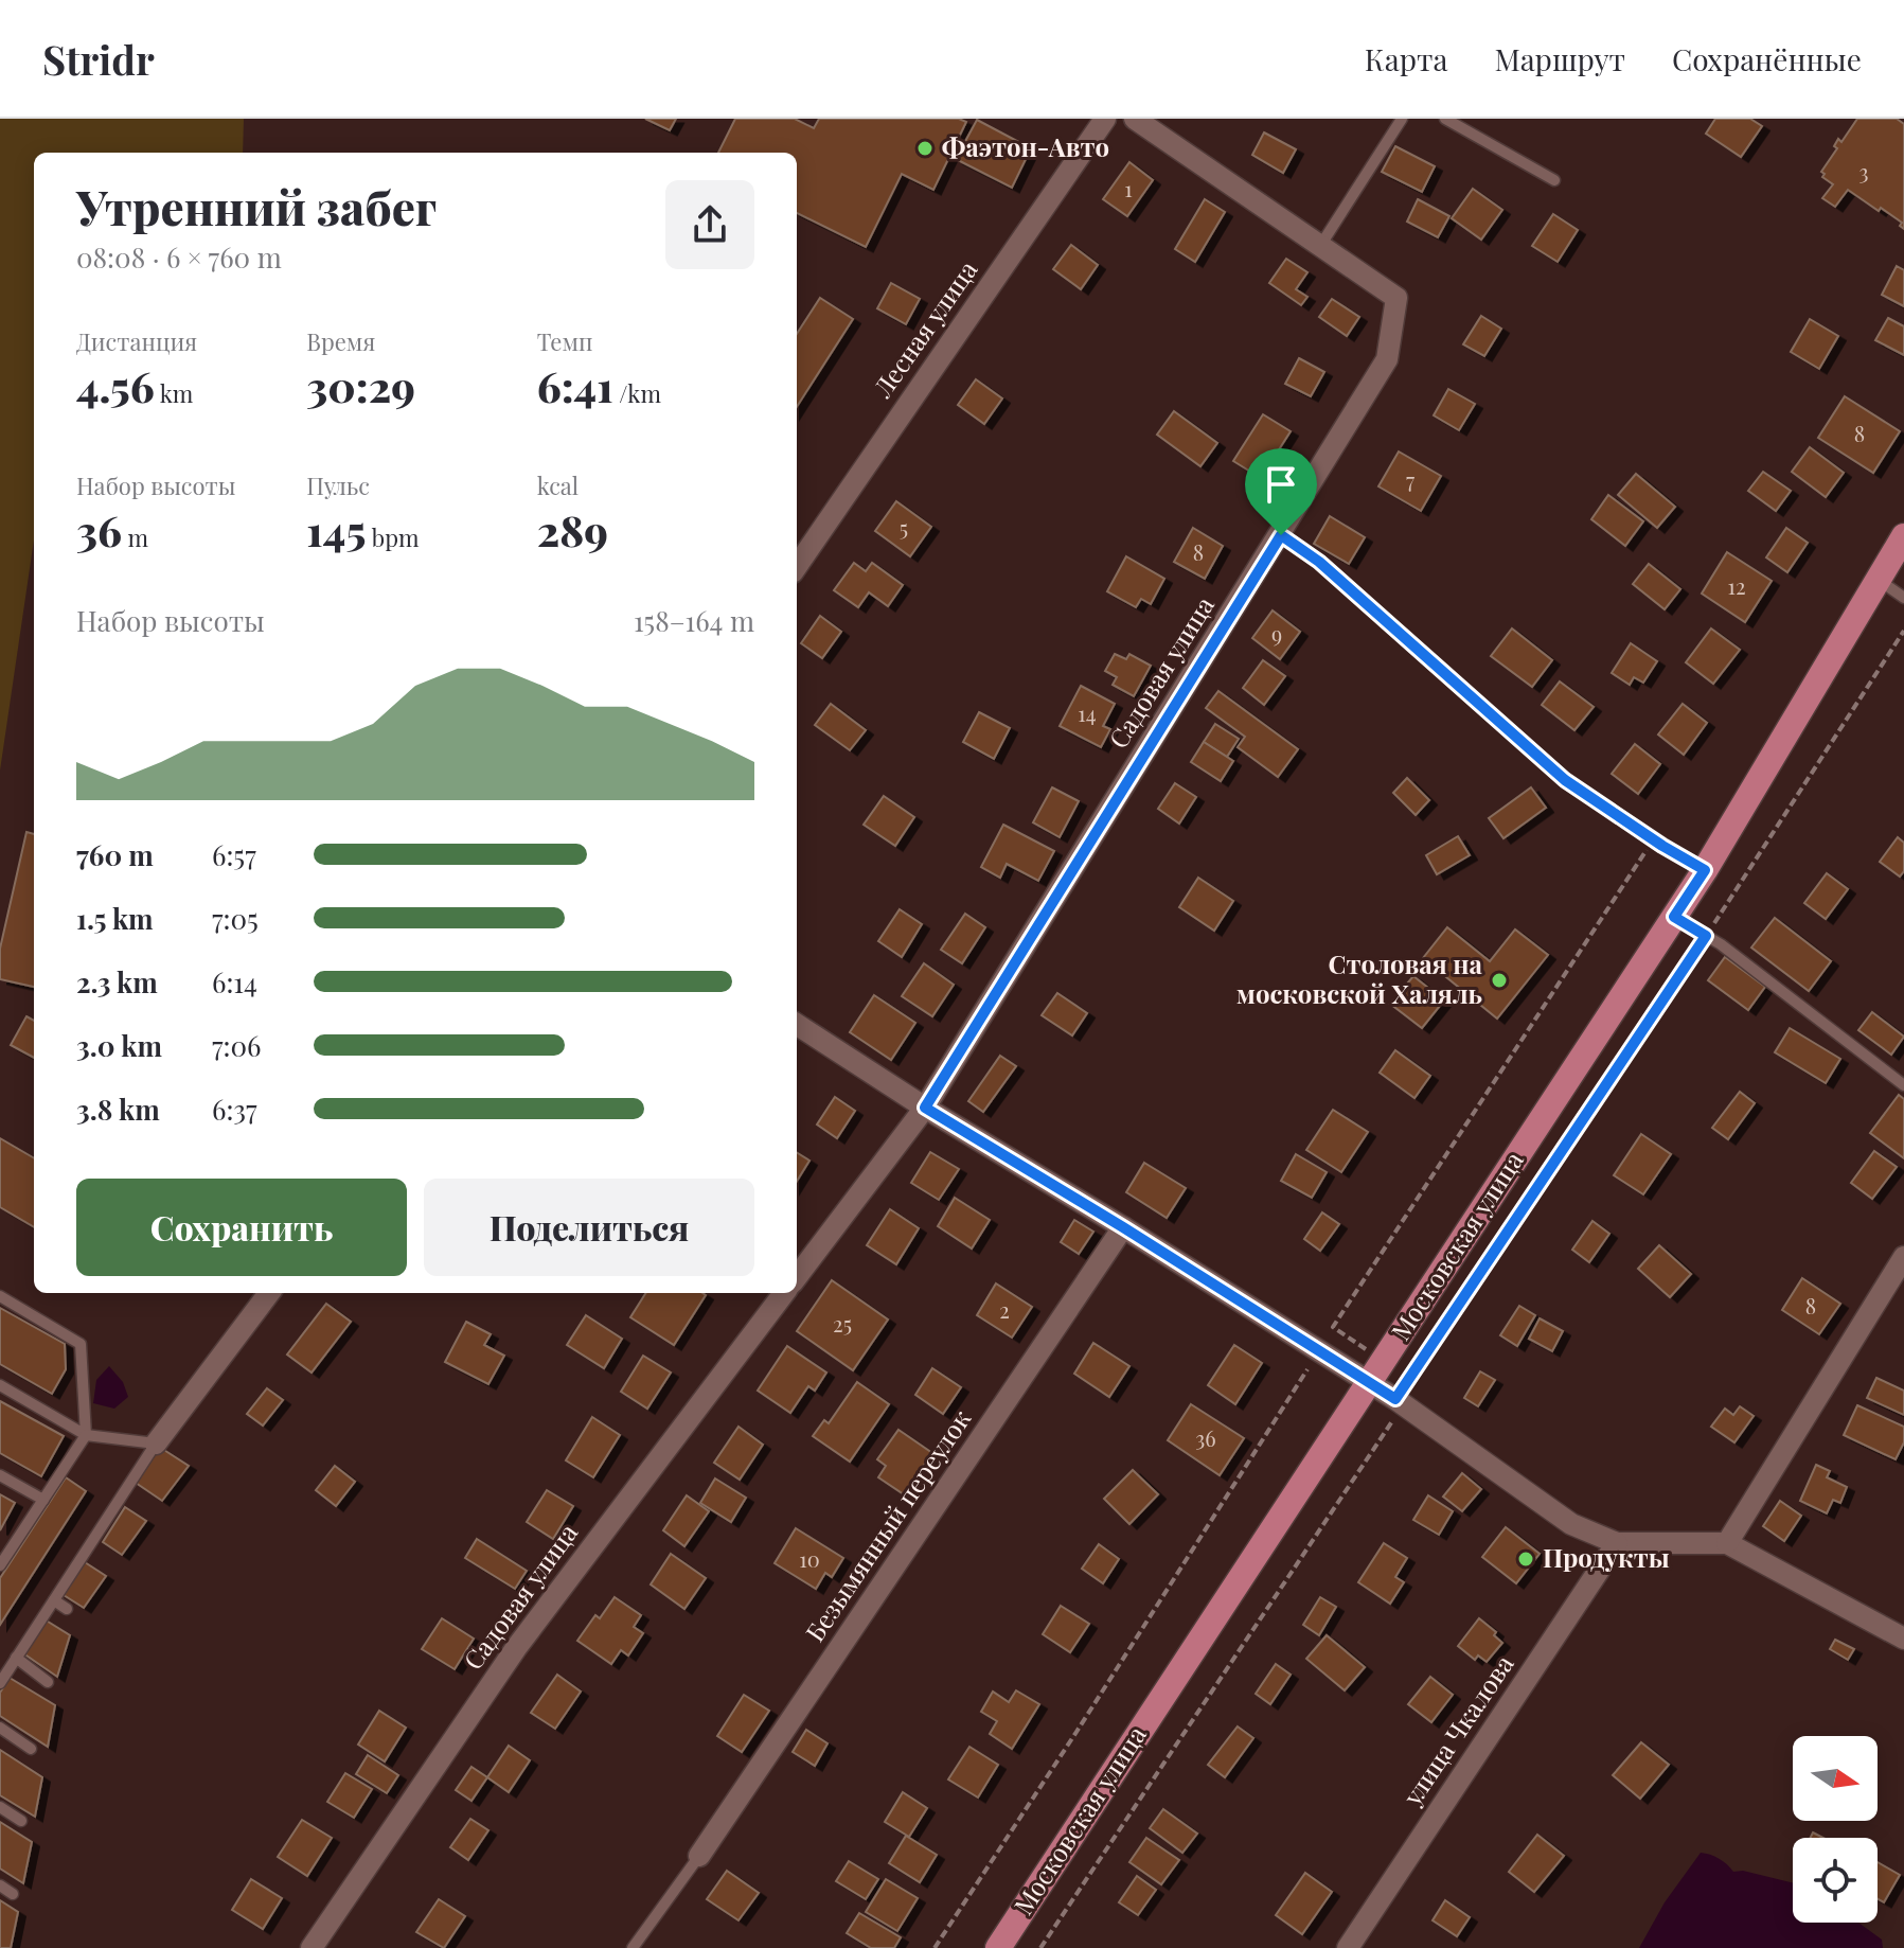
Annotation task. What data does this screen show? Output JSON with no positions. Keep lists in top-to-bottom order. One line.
{"streets":{"main road":["Московская улица"],"street":["Лесная улица","Садовая улица","Безымянный переулок","улица Чкалова"]},"places":["Фаэтон-Авто","Столовая на московской Халяль","Продукты"],"house_numbers":["3","1","8","7","5","8","12","9","14","8","2","25","36","10"],"north":"right","page":{"header":"Stridr","nav":["Карта","Маршрут","Сохранённые"],"heading":["Утренний забег","08:08 · 6 × 760 m"],"stats":[["Дистанция","4.56 km"],["Время","30:29"],["Темп","6:41 /km"],["Набор высоты","36 m"],["Пульс","145 bpm"],["kcal","289"]],"chart":["Набор высоты","158–164 m"],"list":[{"name":"760 m","note":"6:57"},{"name":"1.5 km","note":"7:05"},{"name":"2.3 km","note":"6:14"},{"name":"3.0 km","note":"7:06"},{"name":"3.8 km","note":"6:37"}],"buttons":["Сохранить","Поделиться"]}}
